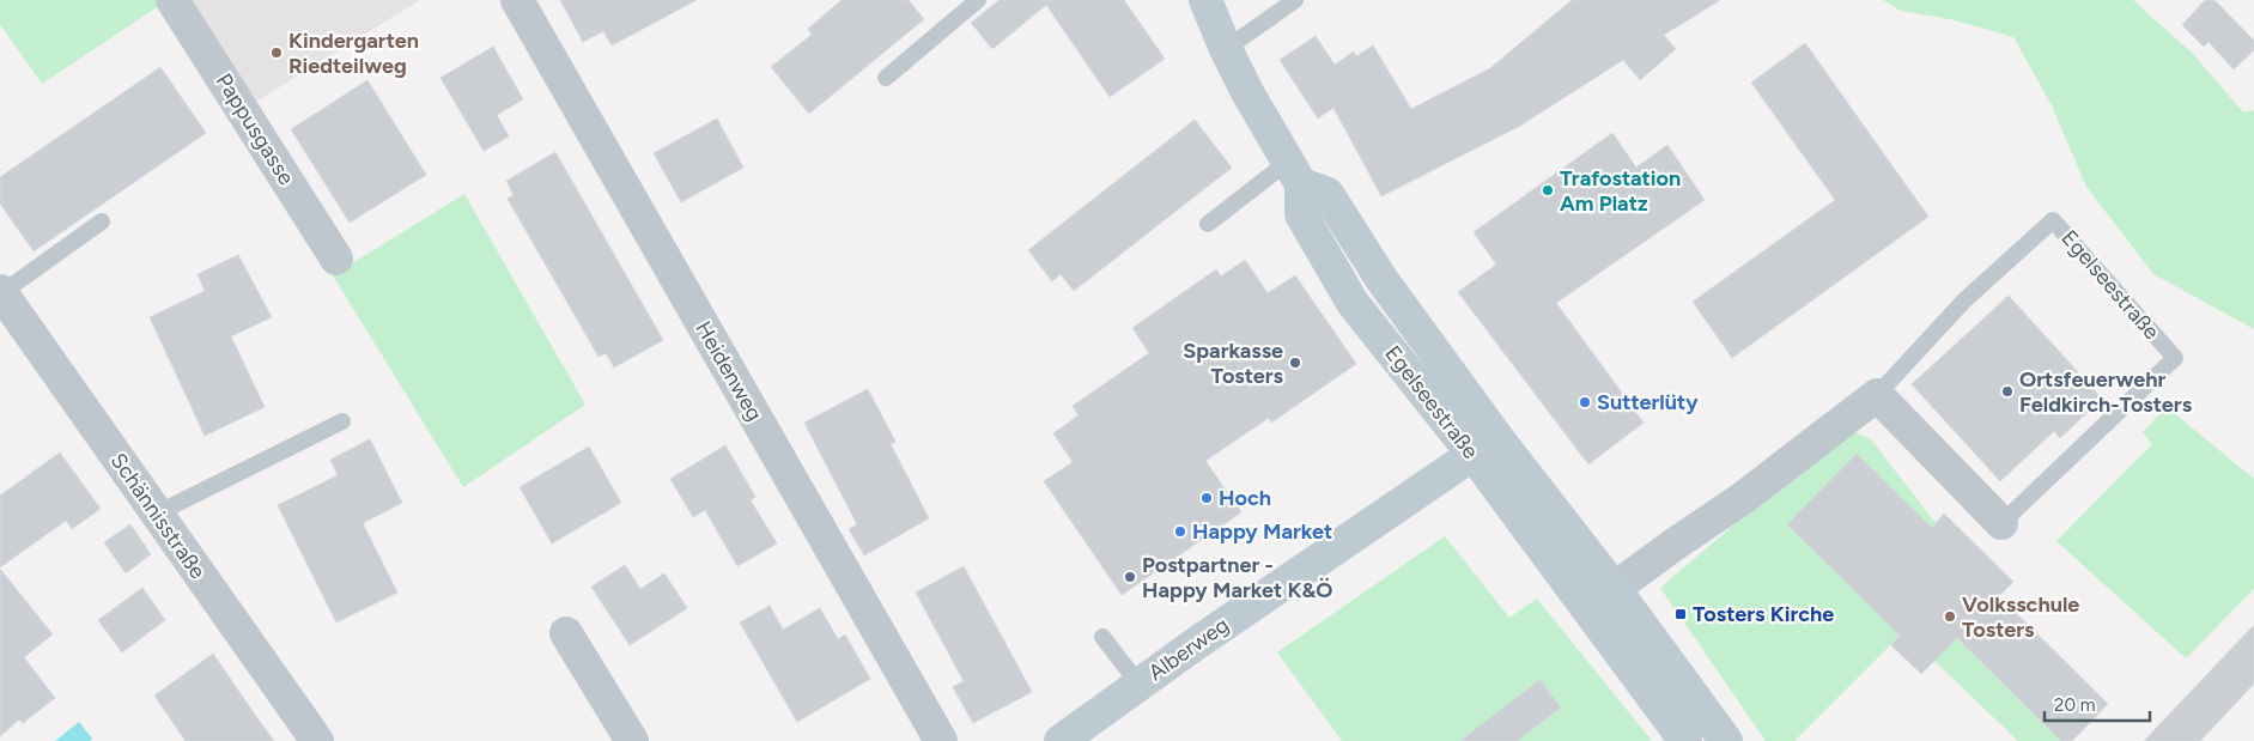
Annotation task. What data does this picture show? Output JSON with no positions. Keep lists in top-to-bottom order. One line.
{"streets":{"main road":["Egelseestraße","Alberweg"],"street":["Pappusgasse","Heidenweg","Schännisstraße"]},"crossings":[["Egelseestraße","Alberweg"]],"places":{"other":["Kindergarten Riedteilweg","Trafostation Am Platz","Sparkasse Tosters","Ortsfeuerwehr Feldkirch-Tosters","Sutterlüty","Hoch","Happy Market","Postpartner - Happy Market K&Ö","Volksschule Tosters"],"transit":["Tosters Kirche"]},"scale_bar":"20 m"}
